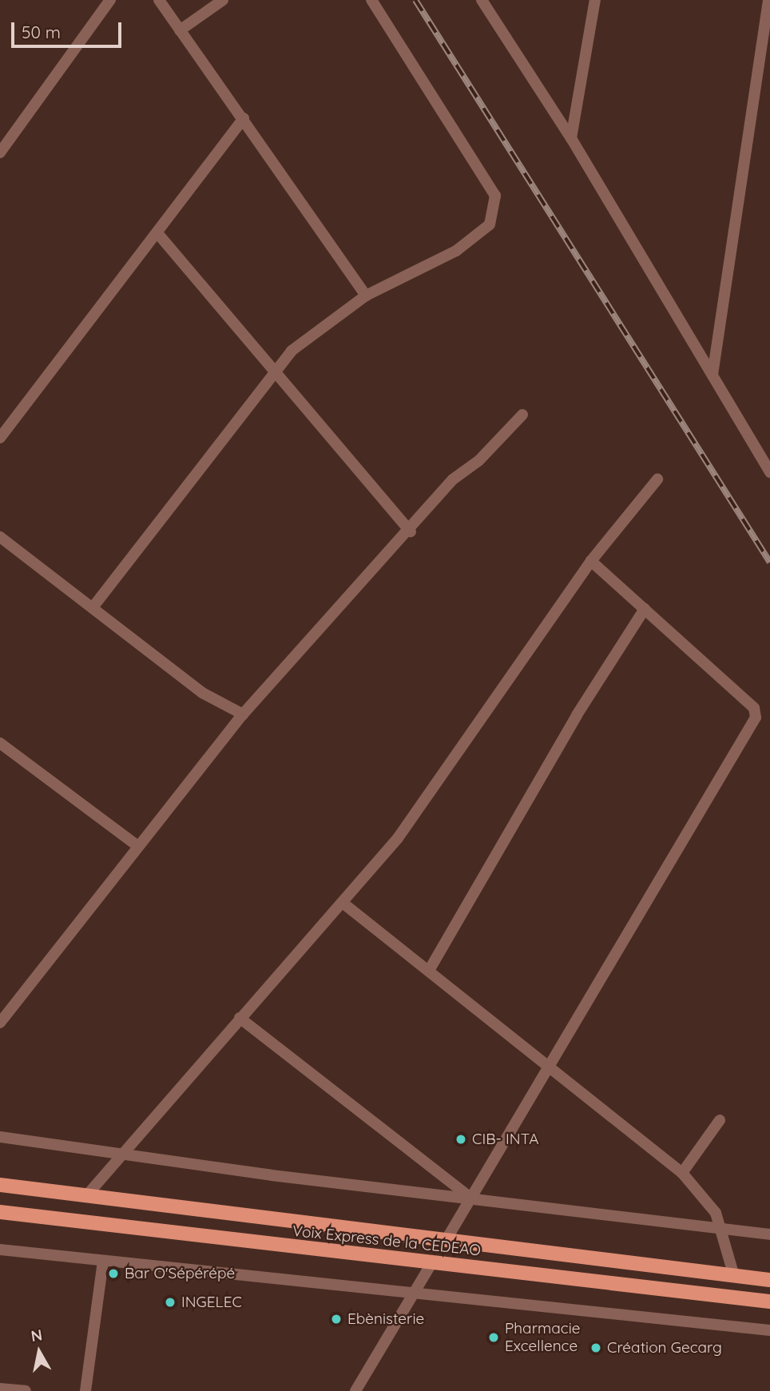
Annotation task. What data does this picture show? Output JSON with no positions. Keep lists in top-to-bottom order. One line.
{"streets":{"main road":["Voix Express de la CEDEAO"]},"places":["CIB- INTA","Bar O'Sépérépé","INGELEC","Ebènisterie","Pharmacie Excellence","Création Gecarg"],"scale_bar":"50 m","north":"top"}
